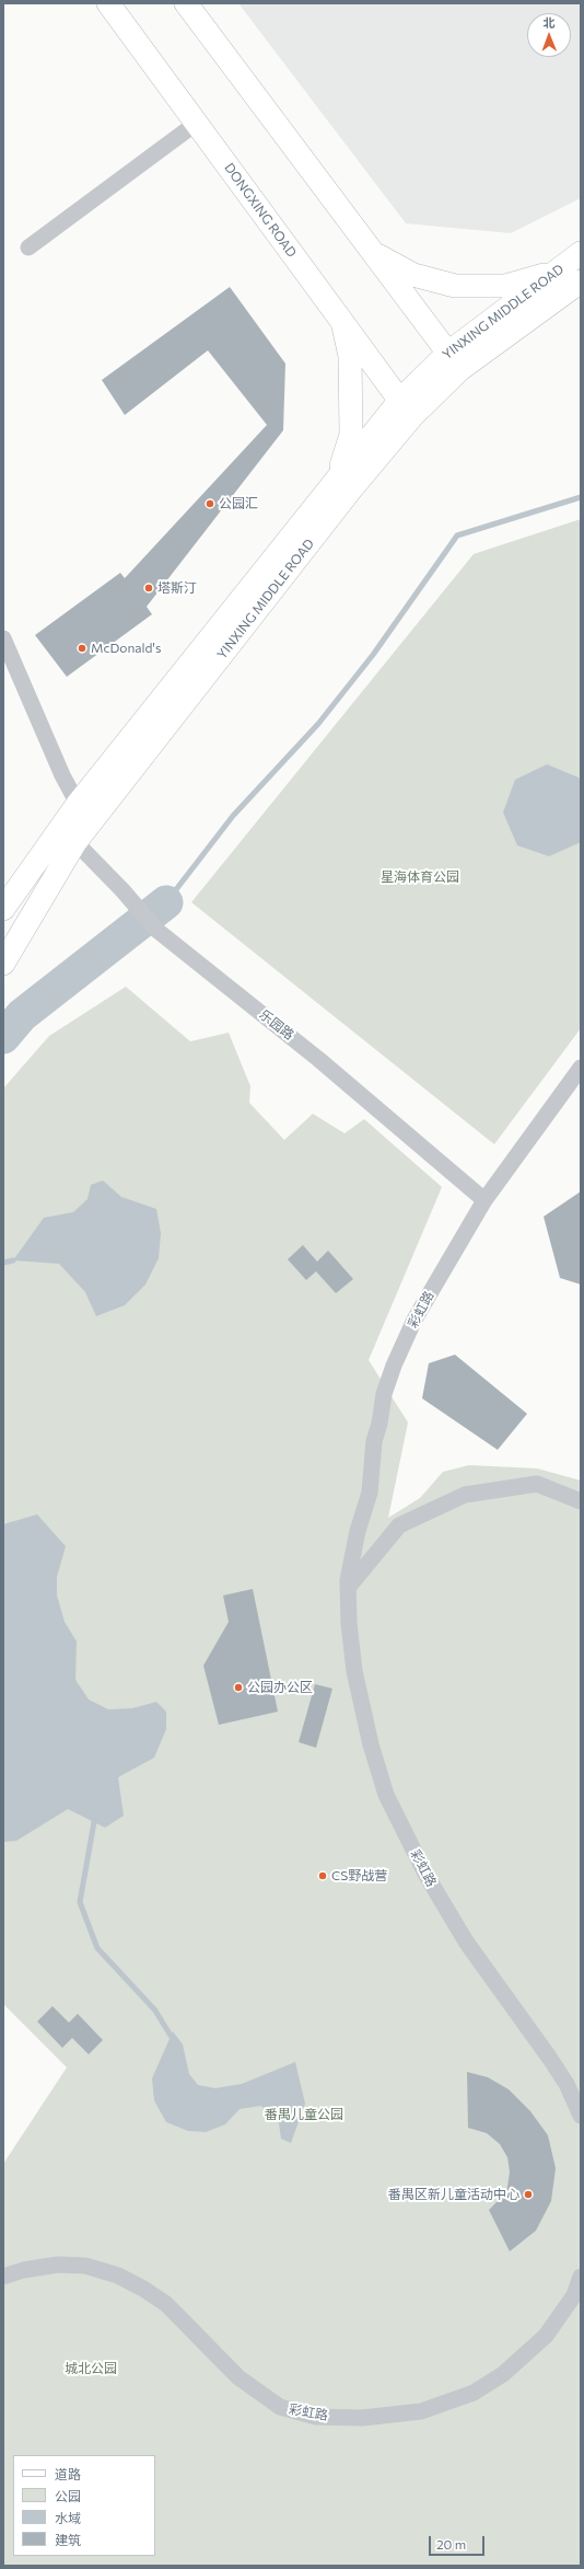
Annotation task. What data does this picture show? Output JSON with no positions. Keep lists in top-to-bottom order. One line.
{"streets":{"street":["DONGXING ROAD","YINXING MIDDLE ROAD","乐园路","彩虹路"]},"crossings":[["DONGXING ROAD","YINXING MIDDLE ROAD"],["YINXING MIDDLE ROAD","乐园路"],["乐园路","彩虹路"]],"parks":["星海体育公园","番禺儿童公园","城北公园"],"places":["公园汇","塔斯汀","McDonald's","公园办公区","CS野战营","番禺区新儿童活动中心"],"legend":["道路","公园","水域","建筑"],"scale_bar":"20 m","north":"top"}
